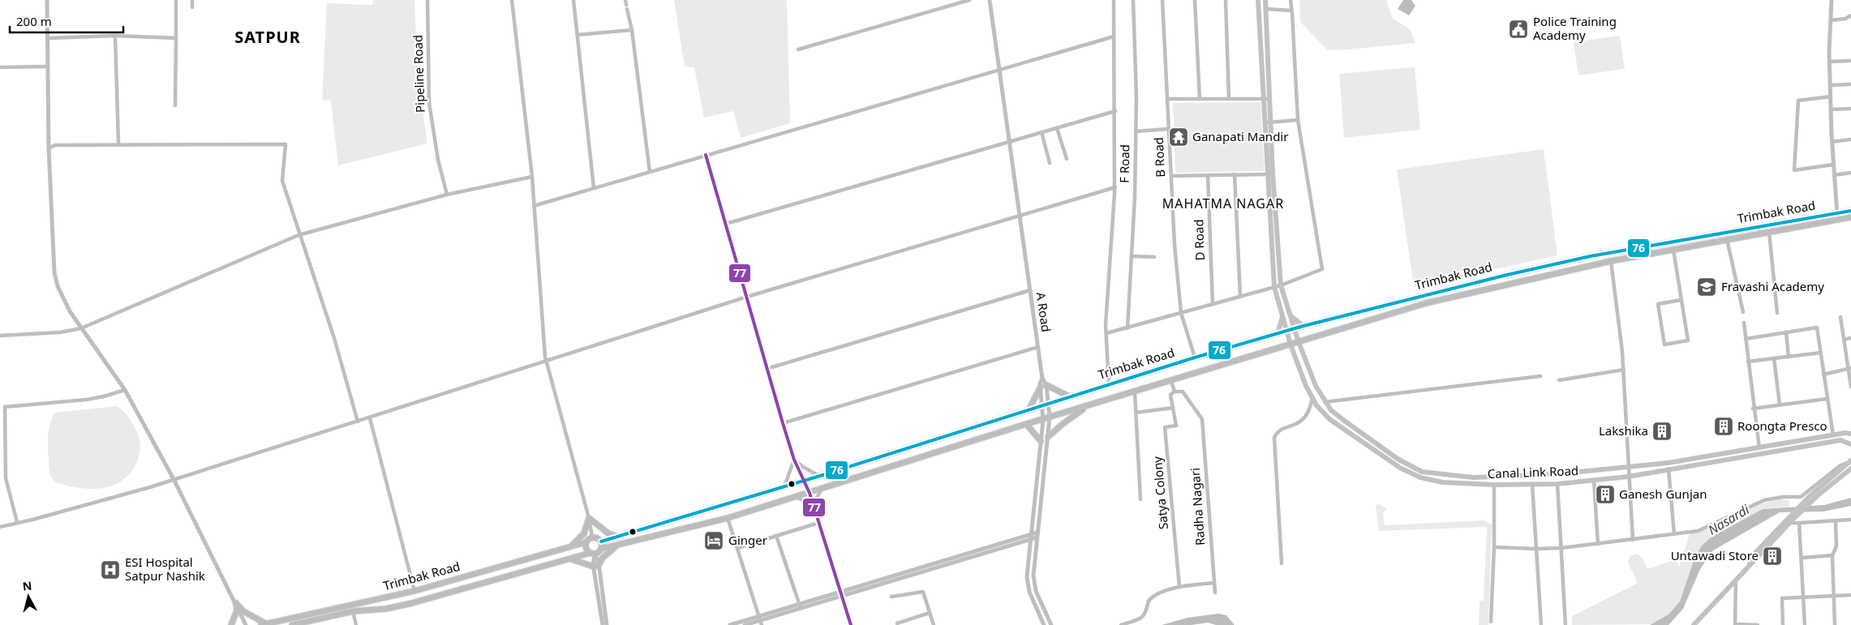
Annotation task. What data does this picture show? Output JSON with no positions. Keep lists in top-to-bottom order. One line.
{"streets":{"highway":["Trimbak Road"],"main road":["Canal Link Road"],"street":["Pipeline Road","B Road","F Road","D Road","A Road","Satya Colony","Radha Nagari"]},"crossings":[["B Road","Trimbak Road"],["Trimbak Road","Canal Link Road"]],"districts":["SATPUR","MAHATMA NAGAR"],"water":["Nasardi"],"places":{"public building":["Police Training Academy"],"temple":["Ganapati Mandir"],"school or university":["Fravashi Academy"],"building":["Roongta Presco","Lakshika","Ganesh Gunjan","Untawadi Store"],"hotel":["Ginger"],"hospital":["ESI Hospital Satpur Nashik"]},"lines":["transit line 77","transit line 76"],"scale_bar":"200 m","north":"top"}
